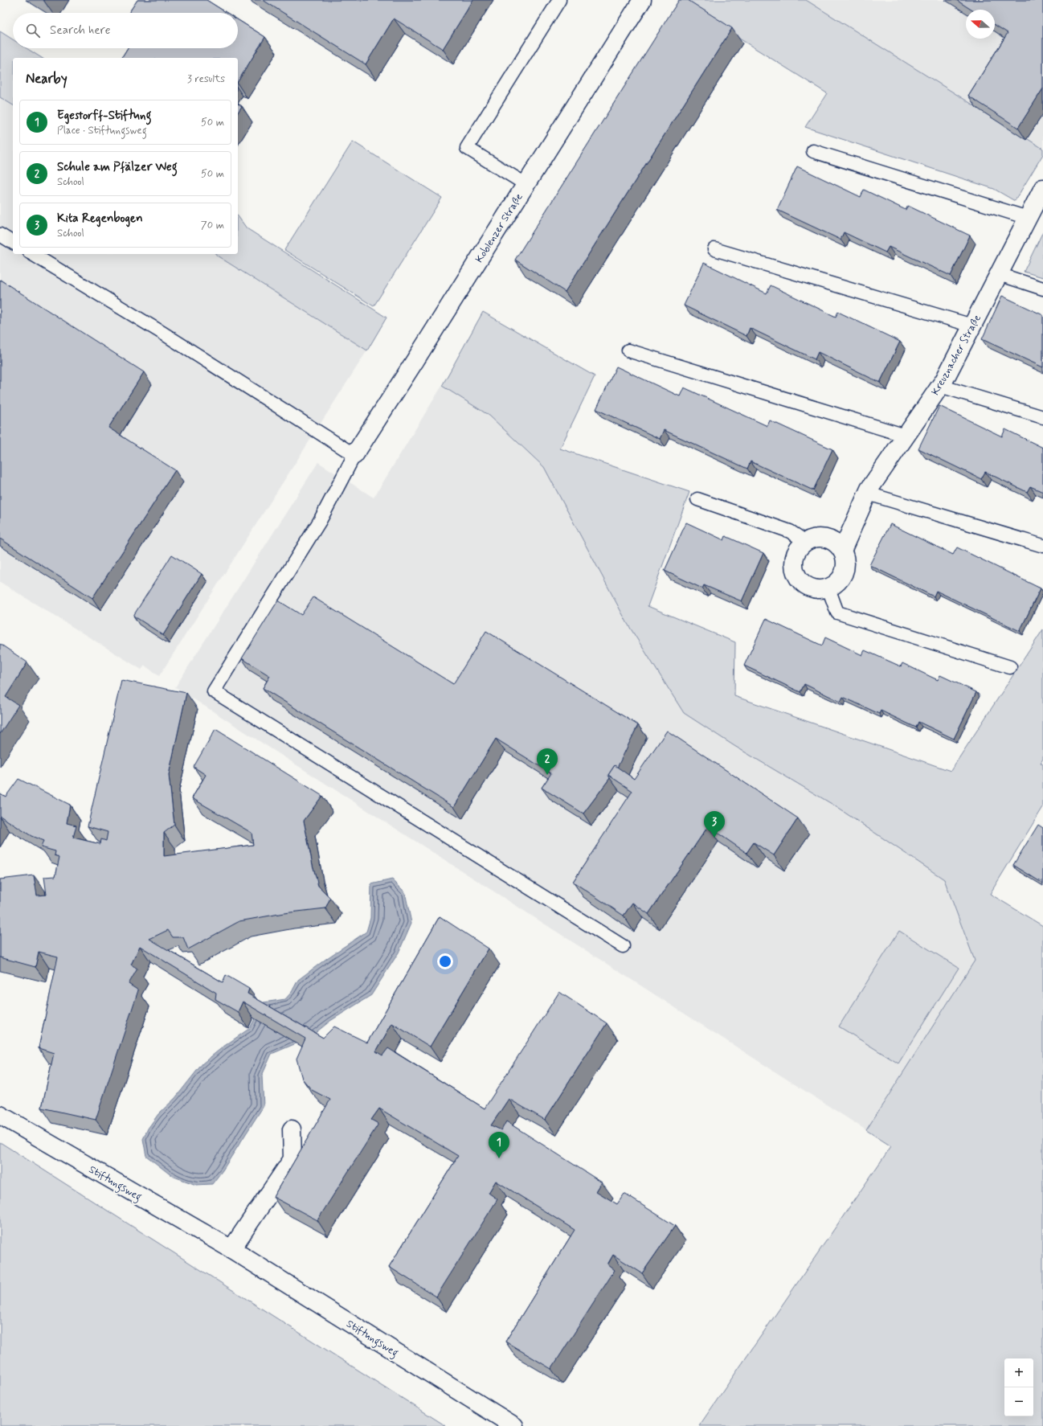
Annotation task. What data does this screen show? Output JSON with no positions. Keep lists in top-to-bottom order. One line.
{"streets":{"street":["Koblenzer Straße","Kreuznacher Straße","Stiftungsweg"]},"north":"left","page":{"search":"Search here","heading":["Nearby","3 results"],"list":[{"mark":"1","name":"Egestorff-Stiftung","note":"Place · Stiftungsweg","value":"50 m"},{"mark":"2","name":"Schule am Pfälzer Weg","note":"School","value":"50 m"},{"mark":"3","name":"Kita Regenbogen","note":"School","value":"70 m"}],"pins":["2","3","1"],"map_buttons":["+","−"]}}
